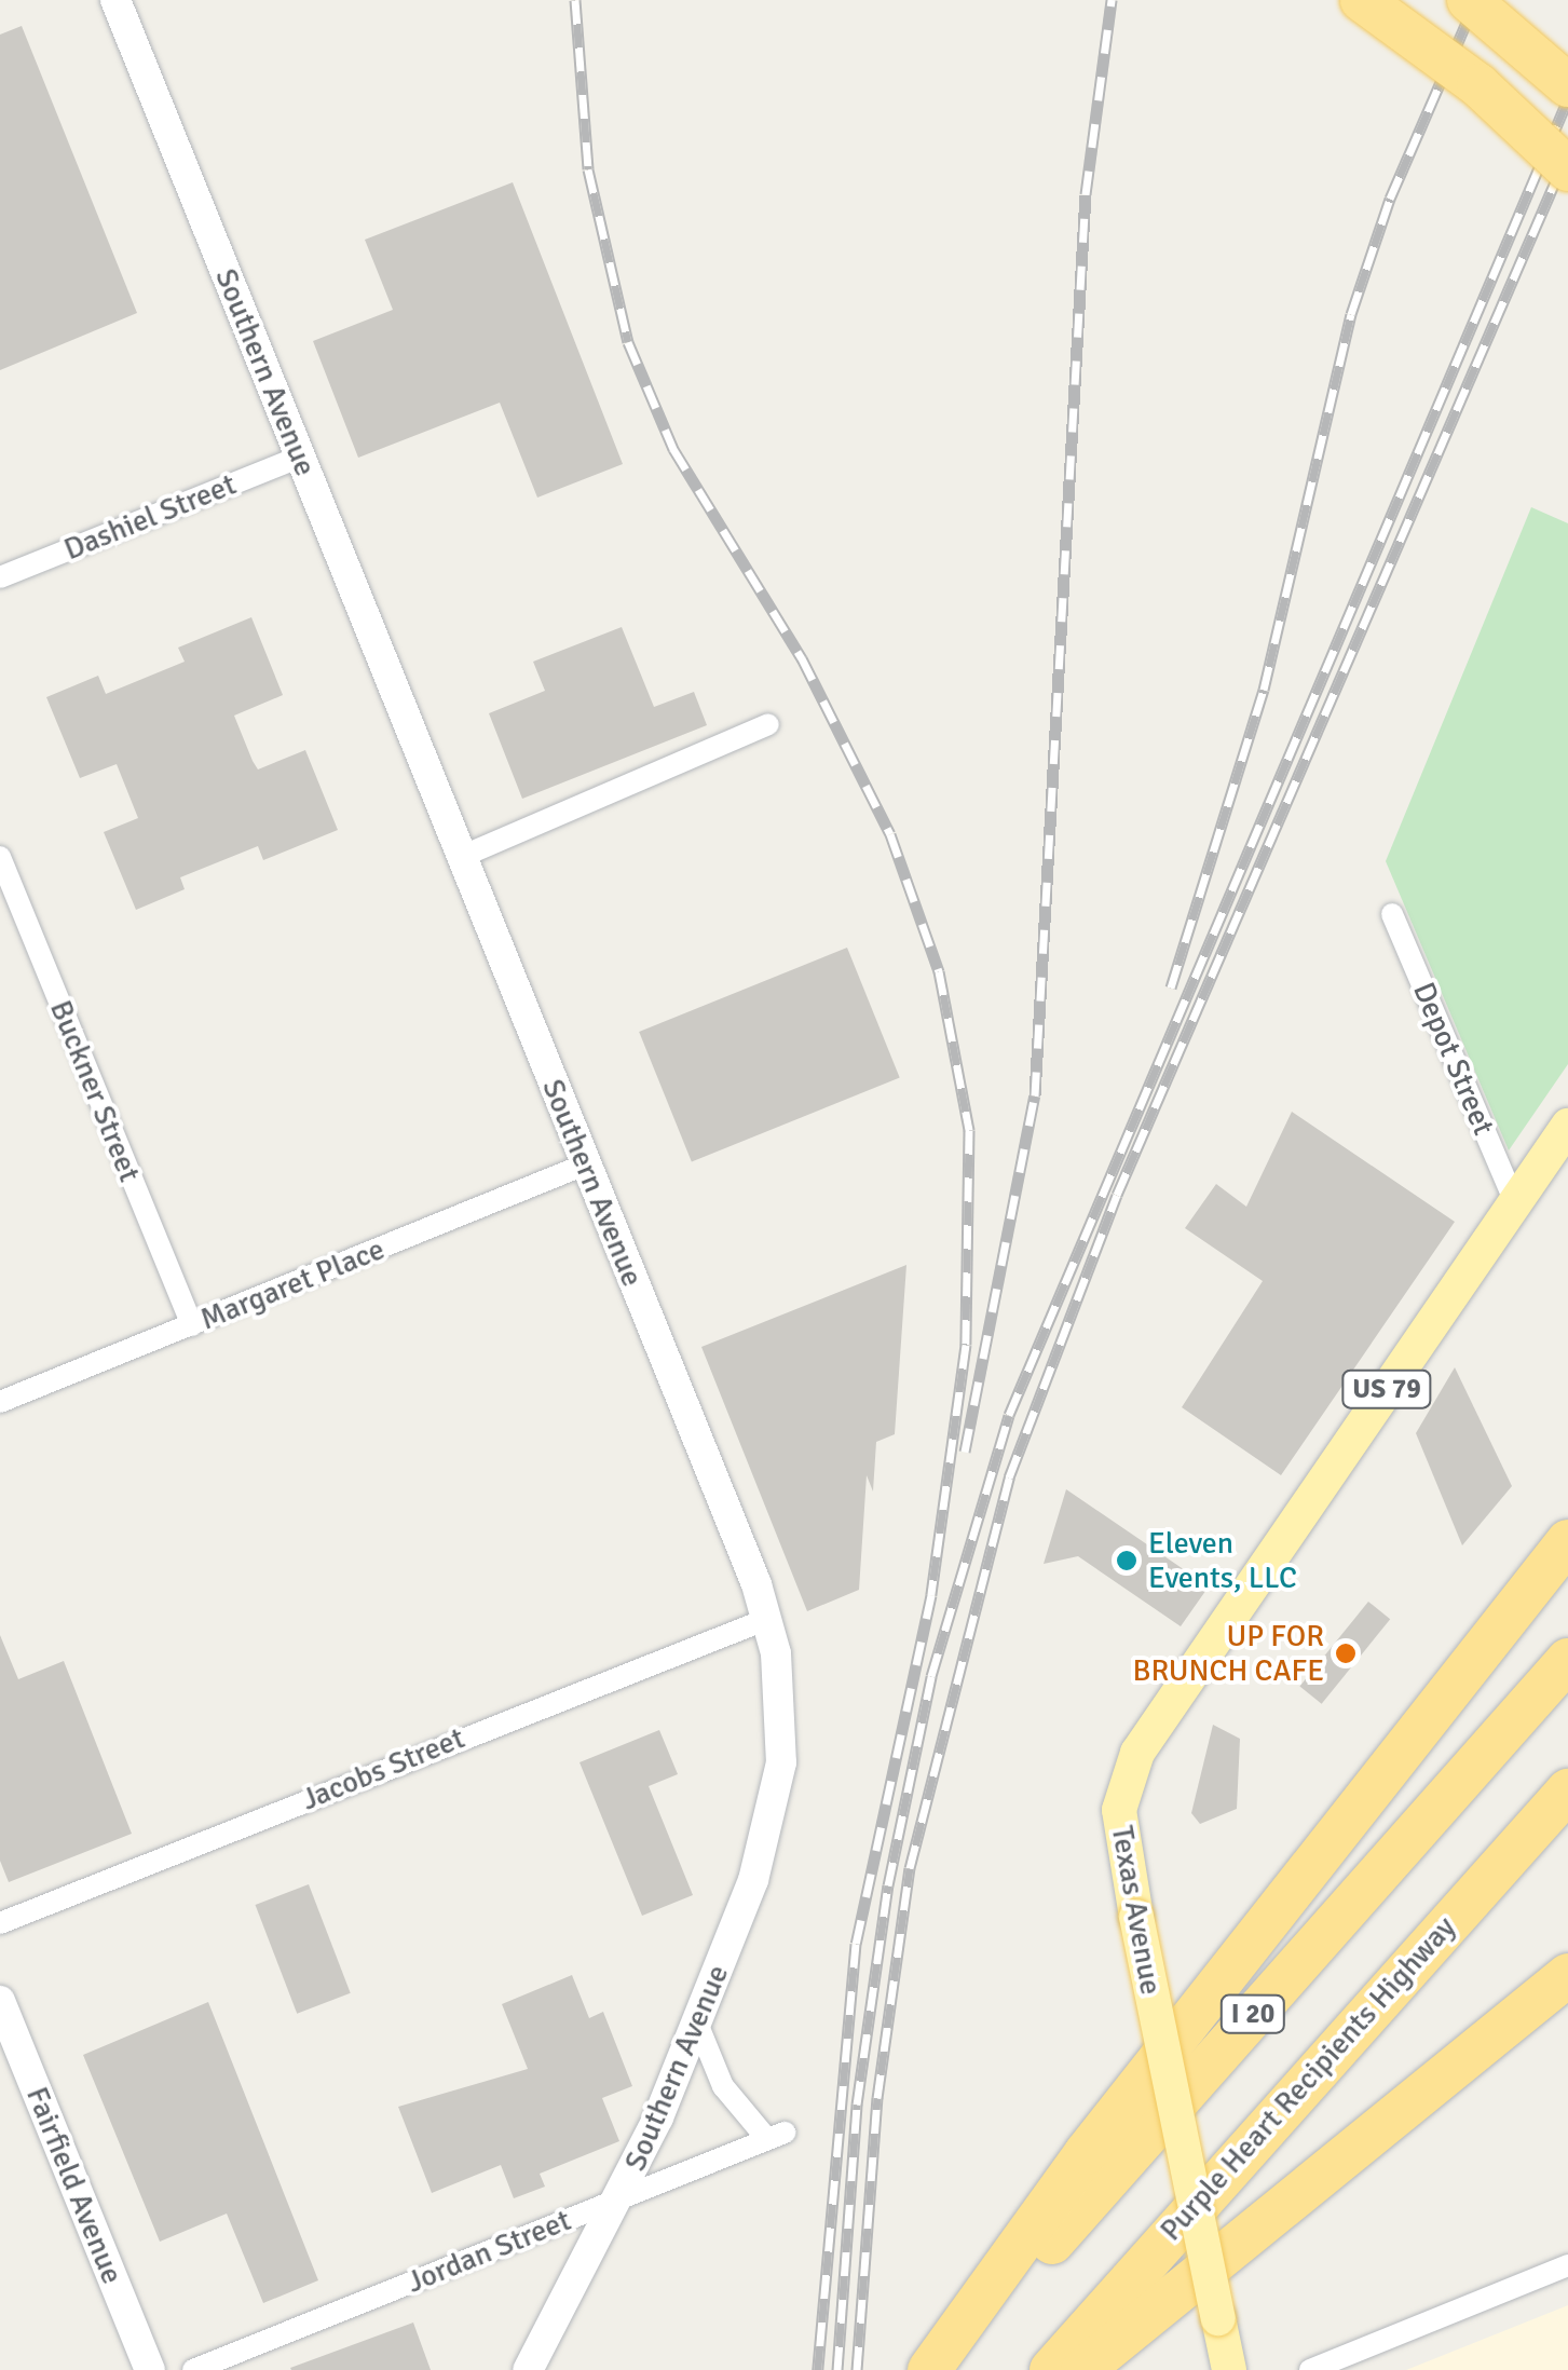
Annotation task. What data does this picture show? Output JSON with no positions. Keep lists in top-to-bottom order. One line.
{"streets":{"highway":["I 20","Purple Heart Recipients Highway"],"main road":["US 79","Texas Avenue"],"street":["Southern Avenue","Dashiel Street","Depot Street","Buckner Street","Margaret Place","Jacobs Street","Fairfield Avenue","Jordan Street"]},"crossings":[["Southern Avenue","Dashiel Street"],["Southern Avenue","Margaret Place"],["Southern Avenue","Jacobs Street"],["Southern Avenue","Jordan Street"],["Depot Street","Texas Avenue"],["Buckner Street","Margaret Place"]],"places":["Eleven Events, LLC","UP FOR BRUNCH CAFE"]}
